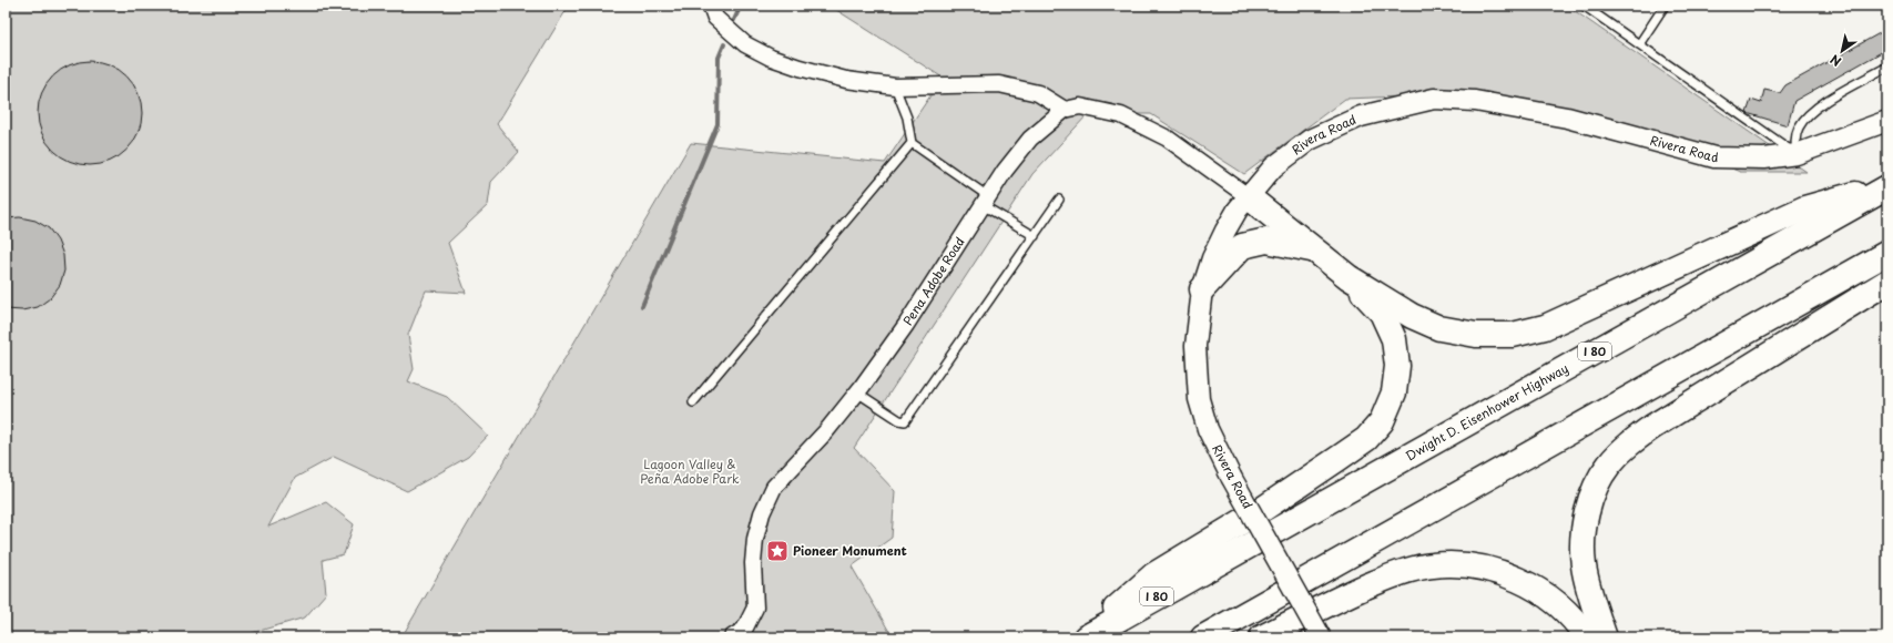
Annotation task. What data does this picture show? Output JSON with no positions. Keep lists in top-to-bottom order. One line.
{"streets":{"highway":["I 80","Dwight D. Eisenhower Highway"],"street":["Rivera Road","Pena Adobe Road"]},"parks":["Lagoon Valley & Peña Adobe Park"],"places":{"place":["Pioneer Monument"]},"north":"bottom left"}
